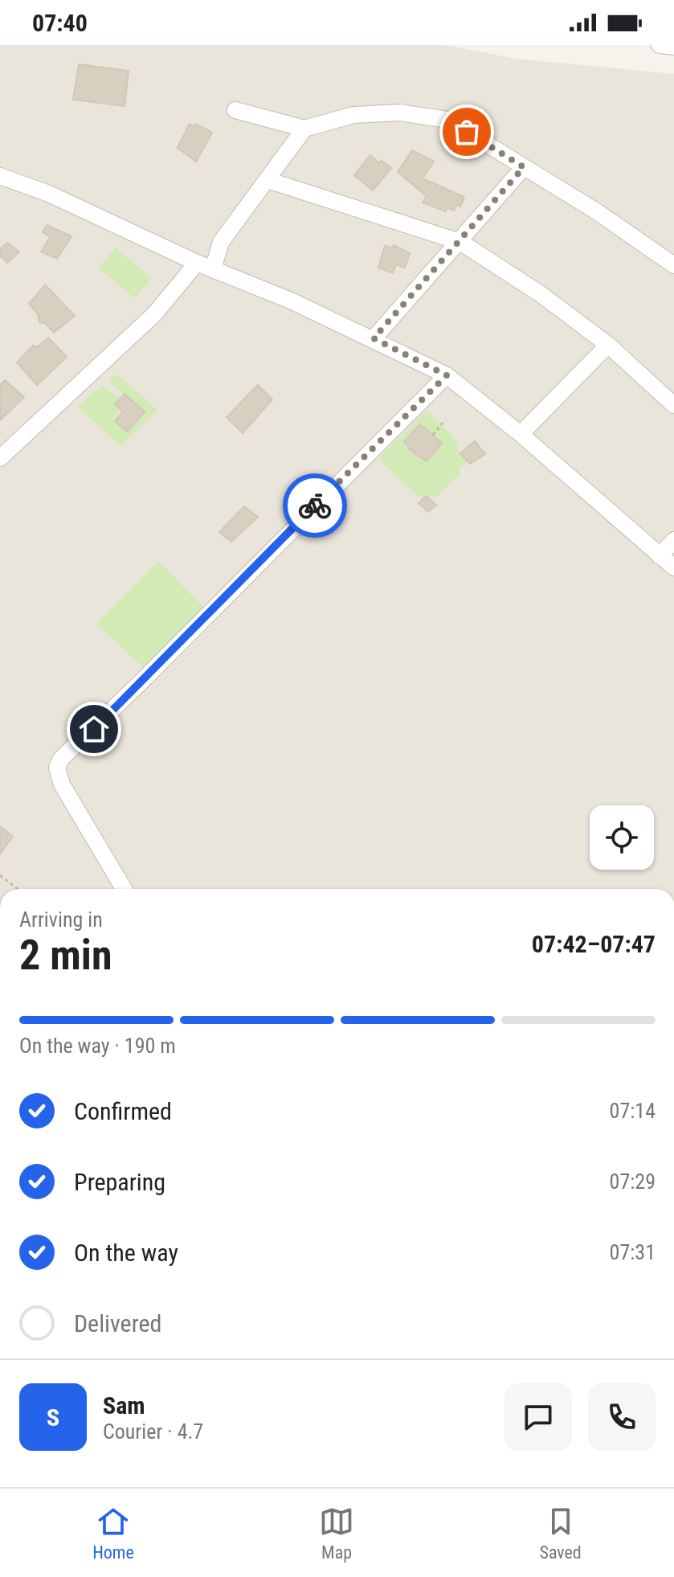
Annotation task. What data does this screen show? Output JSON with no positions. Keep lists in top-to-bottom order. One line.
{"page":{"status":"07:40","heading":["2 min","Arriving in","07:42–07:47"],"panel":["Sam","Courier · 4.7"],"bar":"On the way · 190 m","list":[["Confirmed","07:14"],["Preparing","07:29"],["On the way","07:31"],"Delivered"],"round":"S","tabs":["Home","Map","Saved"]}}
